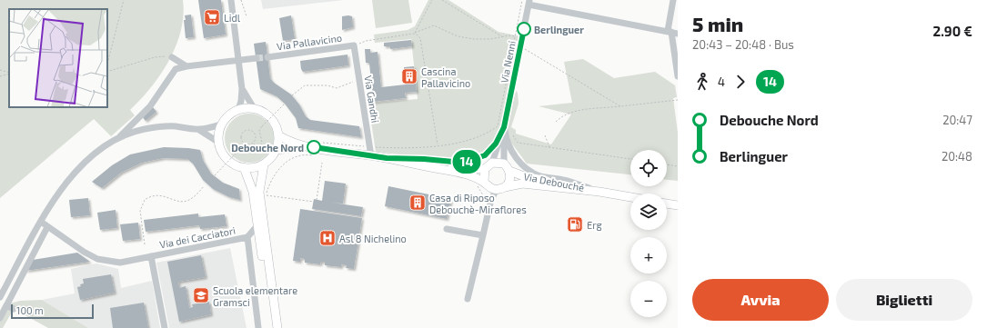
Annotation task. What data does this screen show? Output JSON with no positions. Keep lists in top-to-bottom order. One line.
{"streets":{"main road":["Via Debouché"],"street":["Via Pallavicino","Via Nenni","Via Gandhi","Via dei Cacciatori"]},"crossings":[["Via Pallavicino","Via Gandhi"],["Via Nenni","Via Debouché"]],"places":{"supermarket":["Lidl"],"other":["Berlinguer","Debouche Nord"],"building":["Cascina Pallavicino","Casa di Riposo Debouchè-Miraflores"],"fuel station":["Erg"],"hospital":["Asl 8 Nichelino"],"school or university":["Scuola elementare Gramsci"]},"lines":["bus line 14"],"scale_bar":"100 m","page":{"on_map":"14","heading":["5 min","20:43 – 20:48 · Bus","2.90 €"],"legs":["4","14"],"list":[{"name":"Debouche Nord","value":"20:47"},{"name":"Berlinguer","value":"20:48"}],"map_buttons":["+","−"],"buttons":["Avvia","Biglietti"],"scale":"100 m"}}
